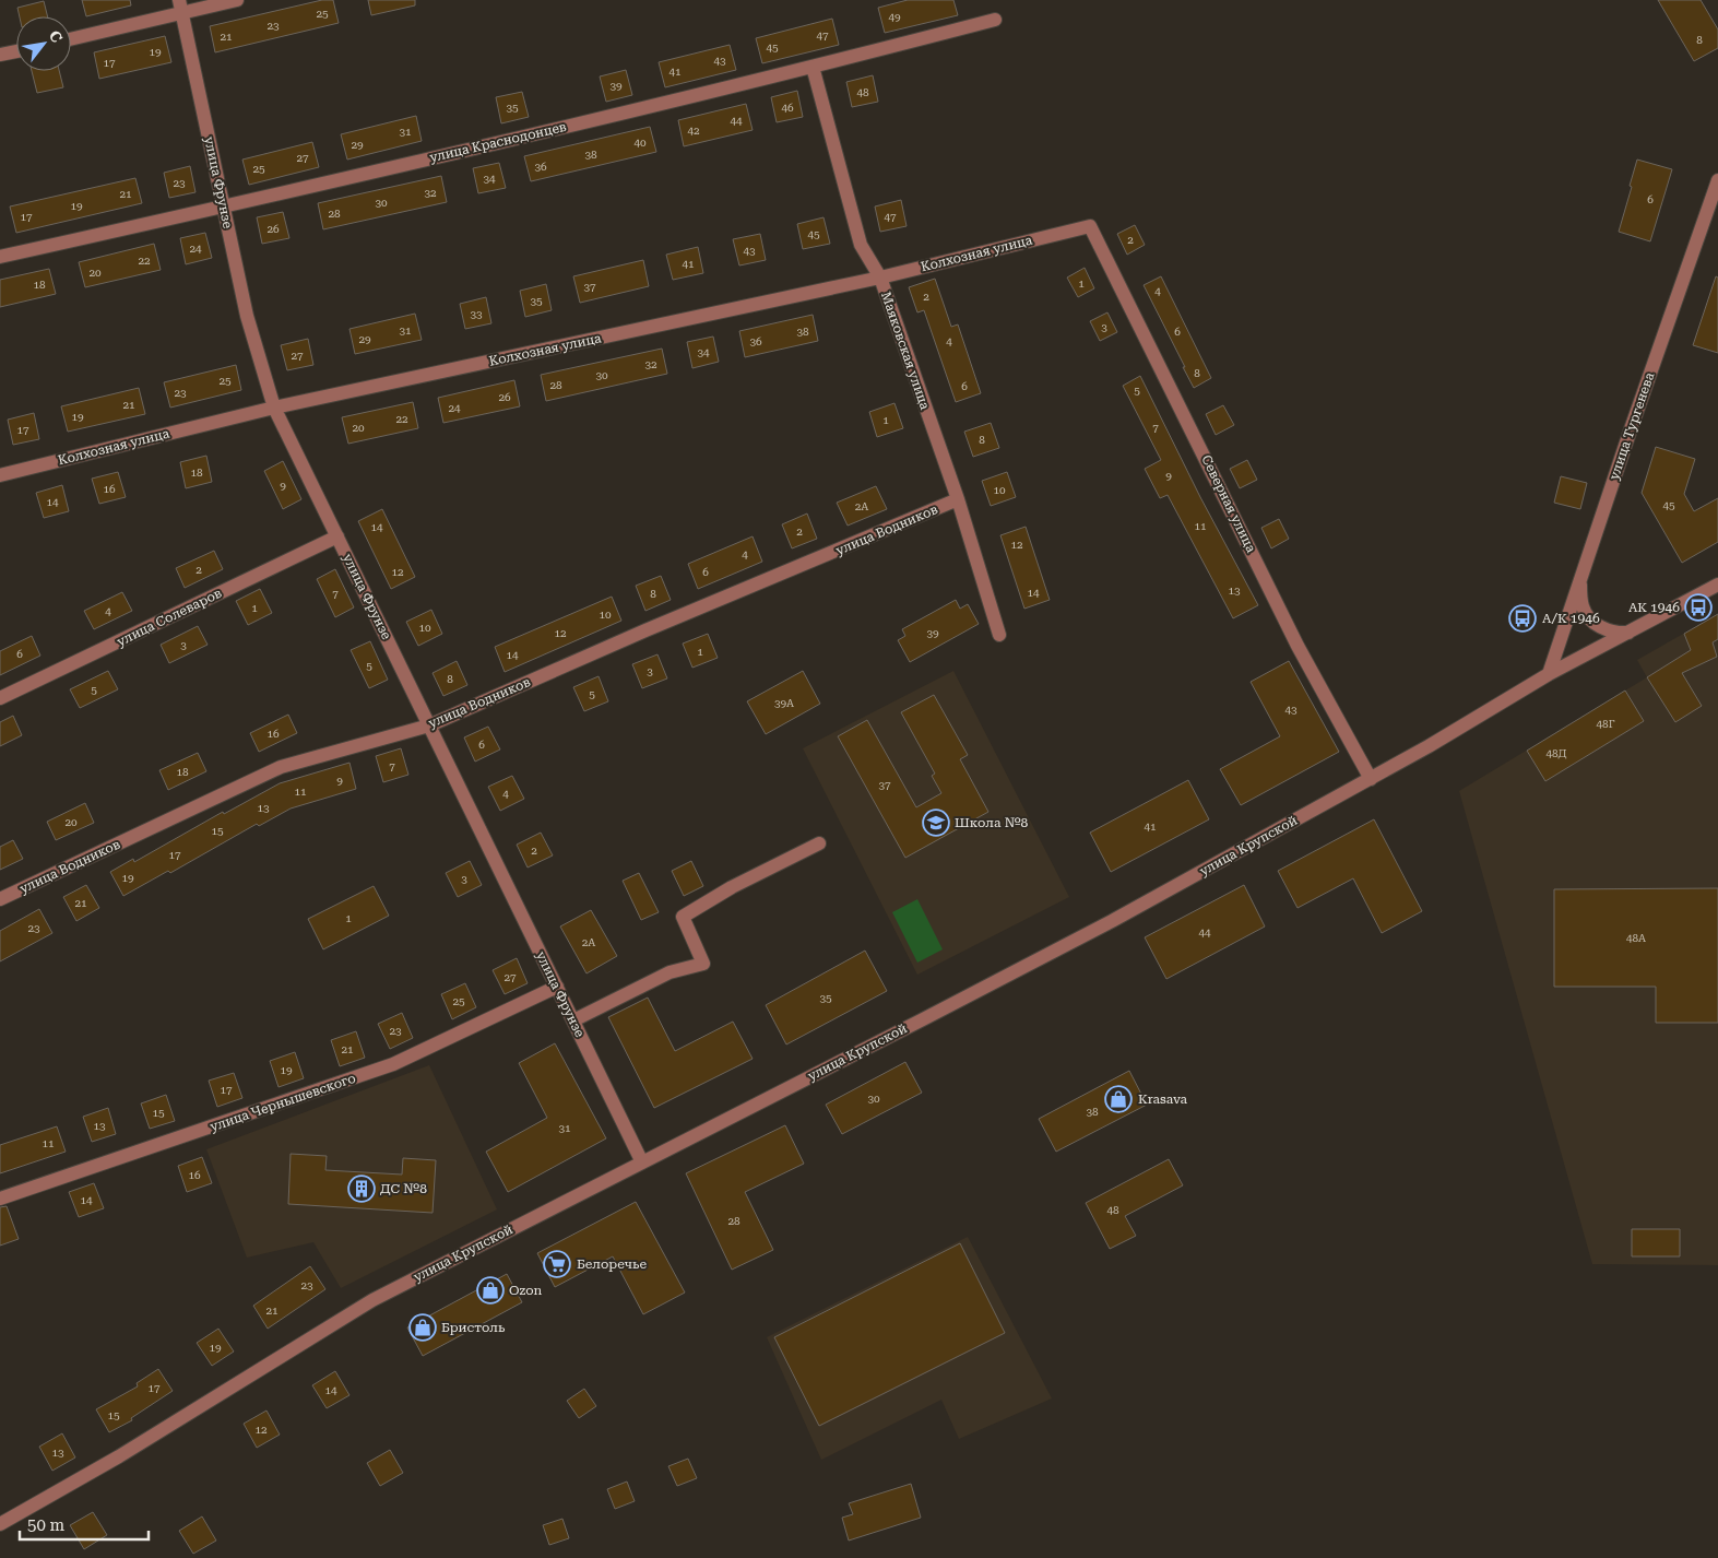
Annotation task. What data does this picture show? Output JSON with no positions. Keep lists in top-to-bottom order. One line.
{"streets":{"street":["улица Краснодонцев","улица Фрунзе","Колхозная улица","Маяковская улица","улица Тургенева","Северная улица","улица Водников","улица Солеваров","улица Крупской","улица Чернышевского"]},"crossings":[["улица Краснодонцев","улица Фрунзе"],["улица Краснодонцев","Маяковская улица"],["улица Фрунзе","Колхозная улица"],["улица Фрунзе","улица Водников"],["улица Фрунзе","улица Солеваров"],["улица Фрунзе","улица Крупской"],["улица Фрунзе","улица Чернышевского"],["Колхозная улица","Маяковская улица"],["Колхозная улица","Северная улица"],["Маяковская улица","улица Водников"],["улица Тургенева","улица Крупской"],["Северная улица","улица Крупской"]],"places":{"bus stop":["АК 1946","А/К 1946"],"school or university":["Школа №8"],"shop":["Krasava","Ozon","Бристоль"],"building":["ДС №8"],"supermarket":["Белоречье"]},"house_numbers":["25","49","23","47","21","8","45","19","43","17","41","39","48","35","46","44","42","31","40","29","38","27","36","25","34","23","32","21","6","30","19","28","17","47","26","45","2","24","43","22","41","20","1","18","37","4","2","35","33","3","31","38","6","29","36","4","34","27","32","8","30","25","28","6","5","23","26","21","24","19","22","1","20","7","17","8","18","9","9","16","10","14","45","2А","11","14","2","12","4","2","12","6","13","14","7","8","1","4","10","10","12","39","3","1","6","14","5","3","8","5","5","39А","43","48Г","16","6","48Д","7","18","9","37","11","4","13","20","41","15","2","17","19","3","21","1","23","44","48А","2А","27","35","25","23","21","19","17","30","38","15","13","31","11","16","14","48","28","23","21","19","17","14","15","12","13"],"scale_bar":"50 m","north":"top right"}
